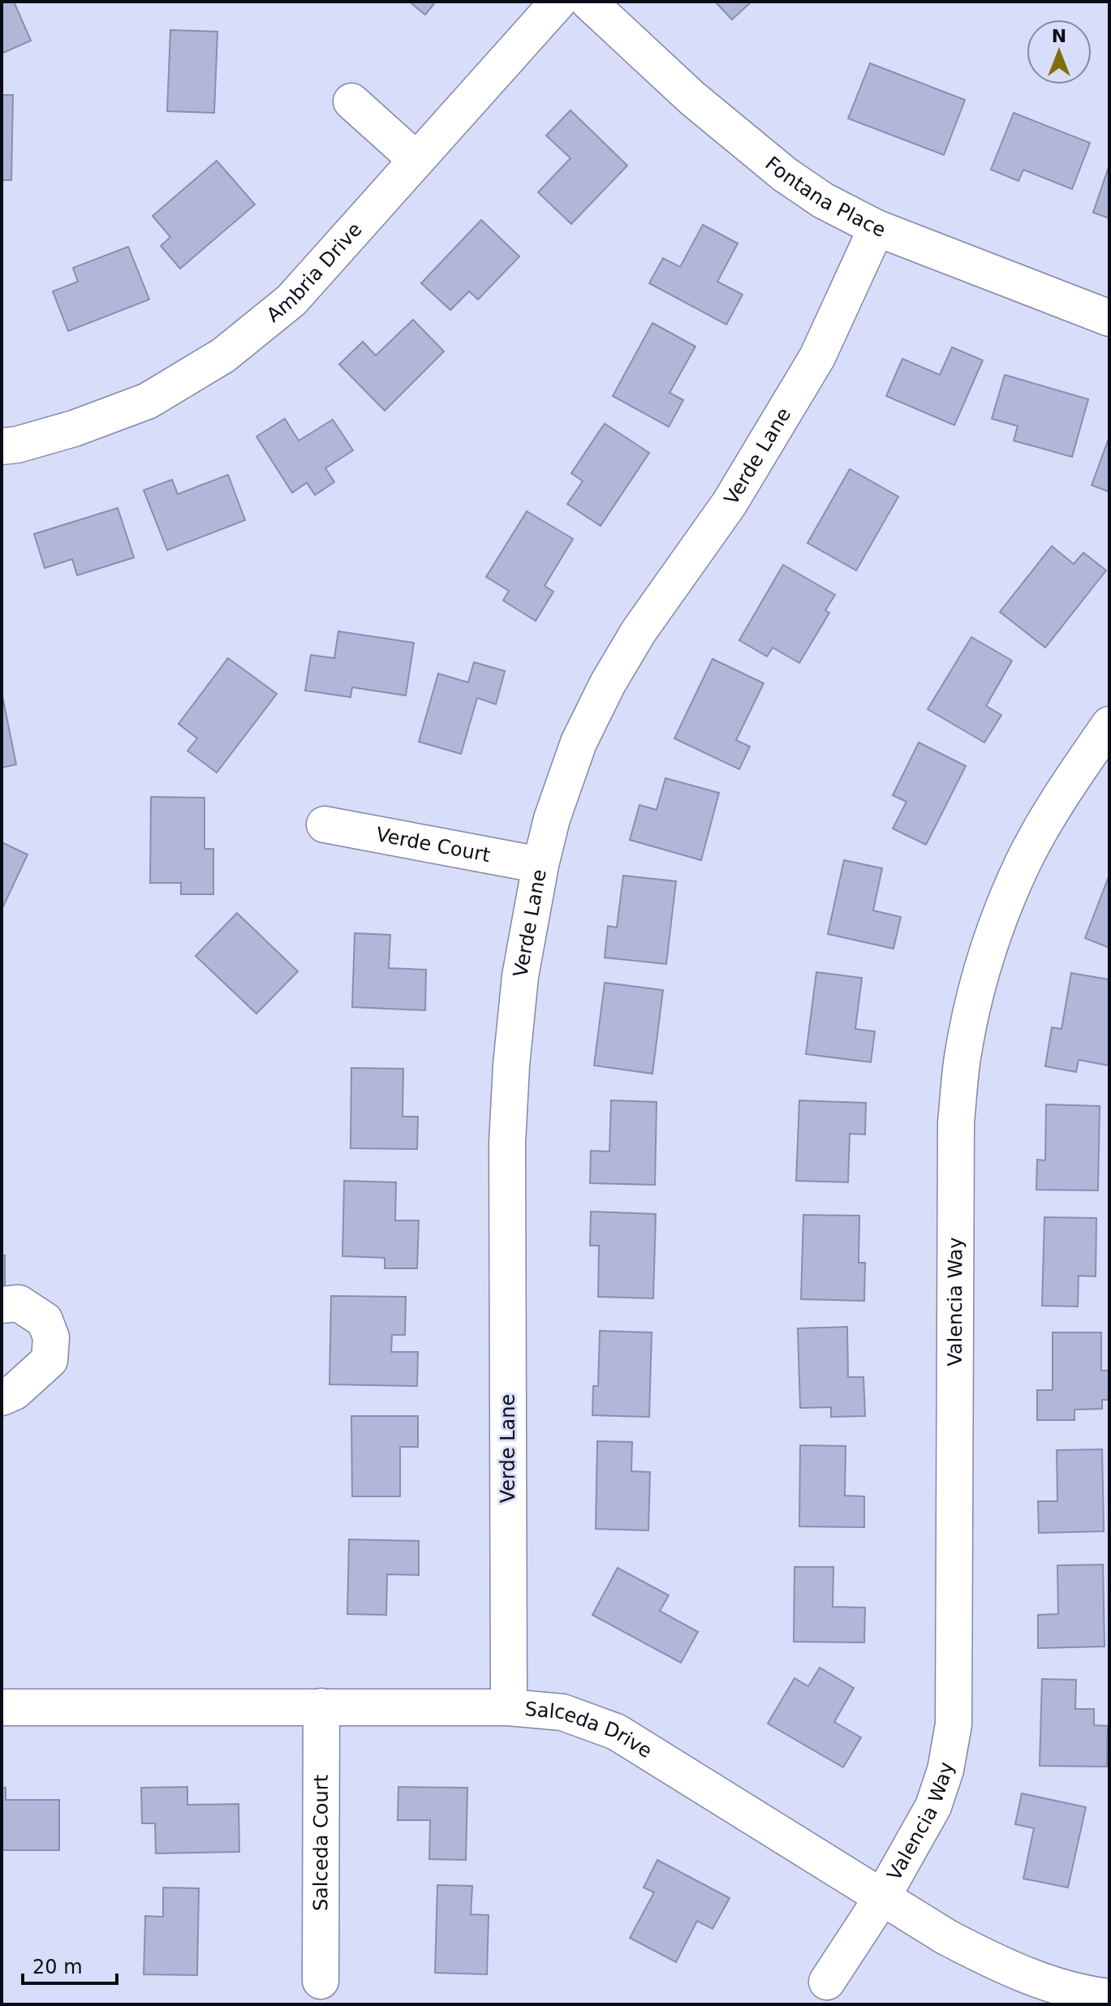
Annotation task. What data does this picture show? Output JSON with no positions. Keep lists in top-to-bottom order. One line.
{"streets":{"street":["Fontana Place","Ambria Drive","Verde Lane","Verde Court","Valencia Way","Salceda Drive","Salceda Court"]},"crossings":[["Fontana Place","Verde Lane"],["Verde Lane","Verde Court"],["Verde Lane","Salceda Drive"],["Valencia Way","Salceda Drive"],["Salceda Drive","Salceda Court"]],"scale_bar":"20 m","north":"top"}
